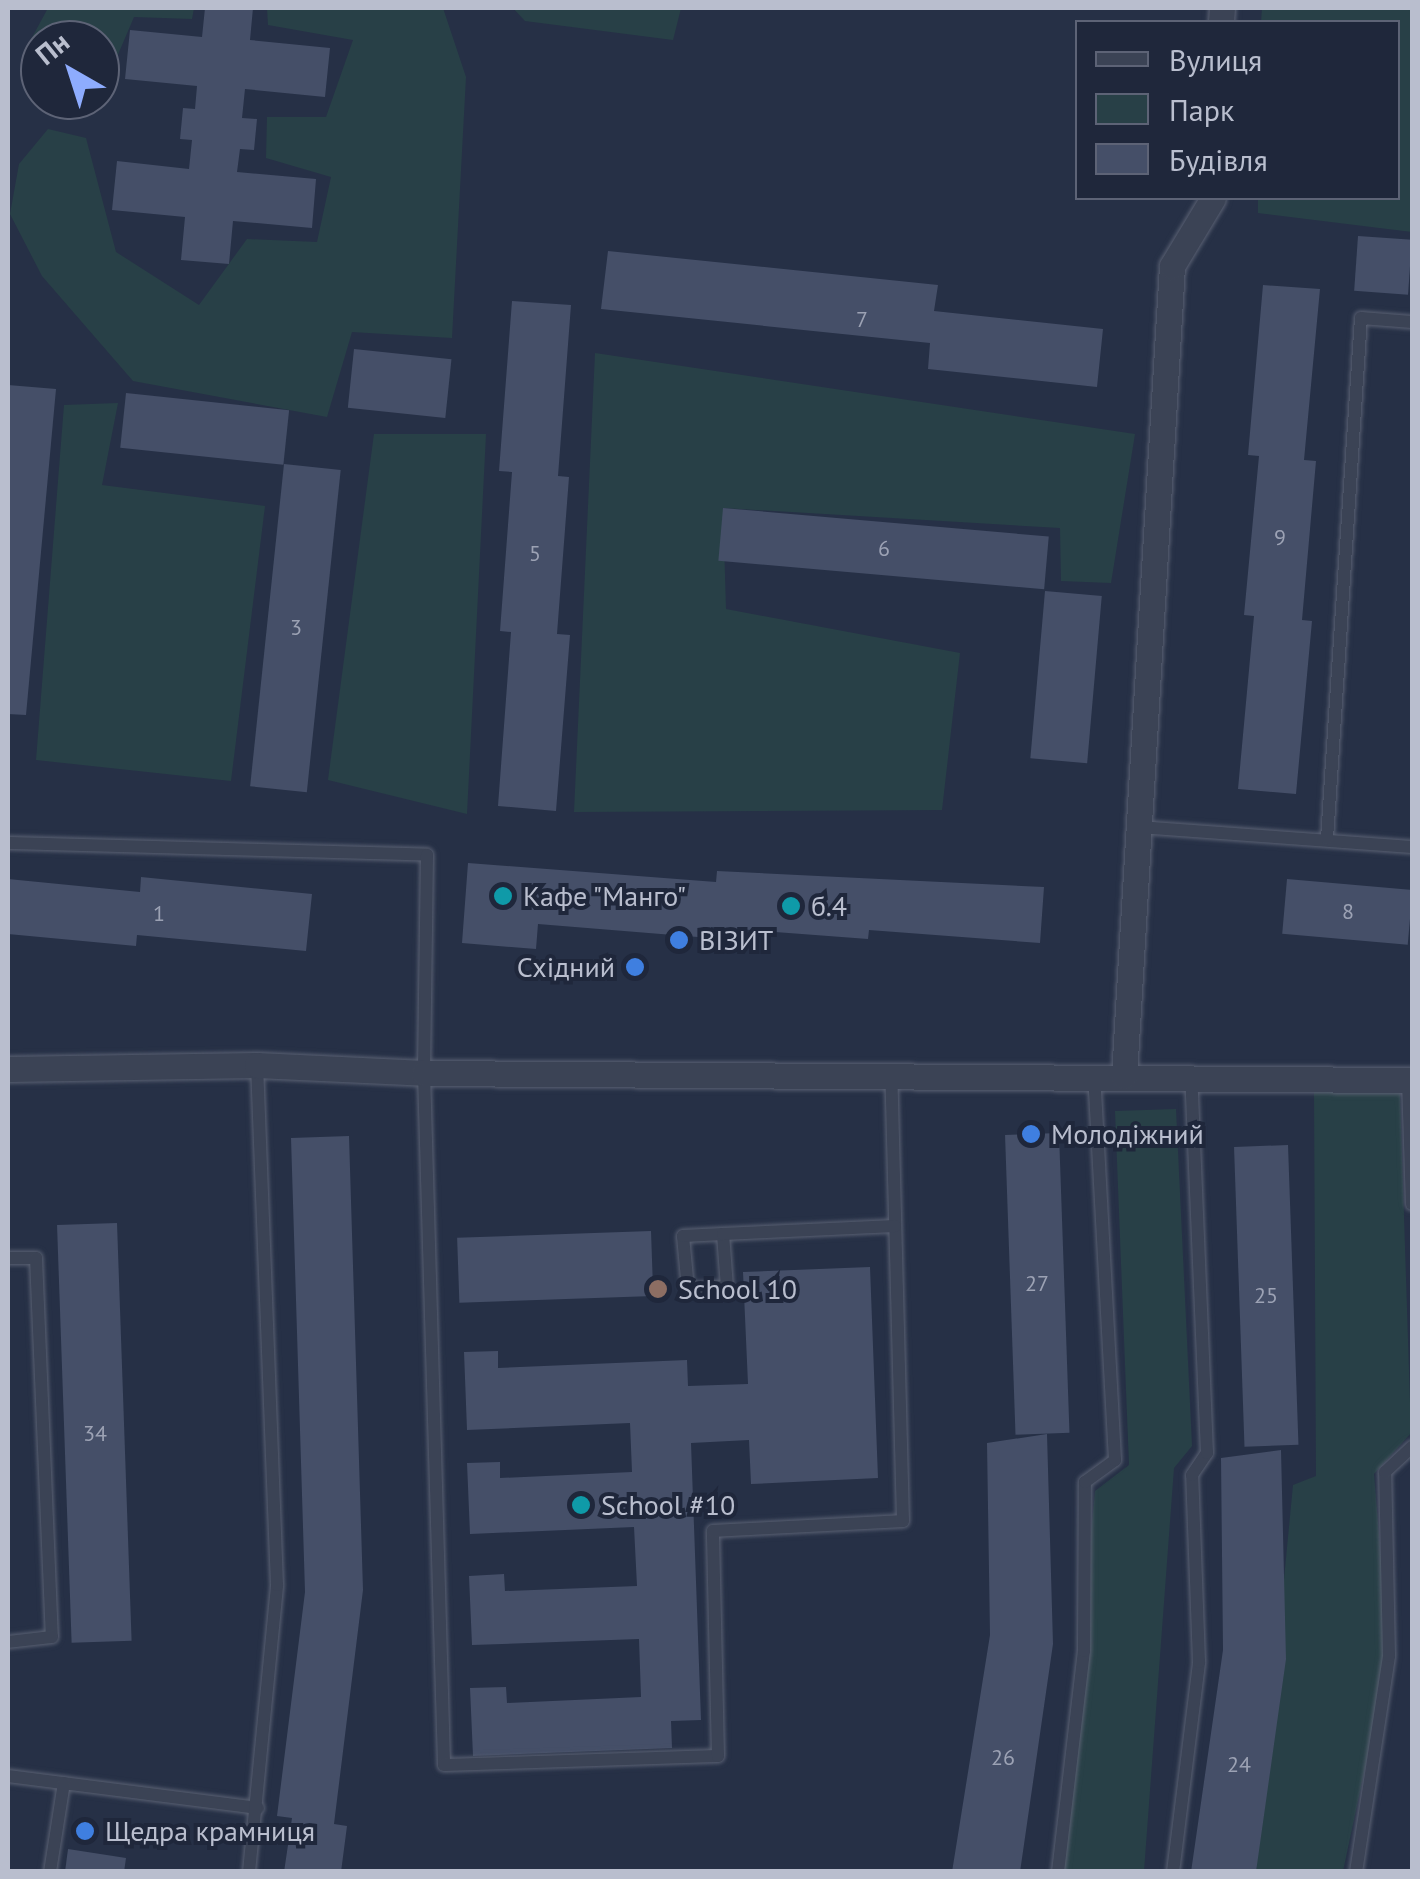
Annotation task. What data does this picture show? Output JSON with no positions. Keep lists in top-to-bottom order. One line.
{"places":["Кафе \"Манго\"","б.4","ВІЗИТ","Східний","Молодіжний","School 10","School #10","Щедра крамниця"],"house_numbers":["7","9","6","5","3","8","1","27","25","34","26","24"],"legend":["Вулиця","Парк","Будівля"],"north":"top left"}
